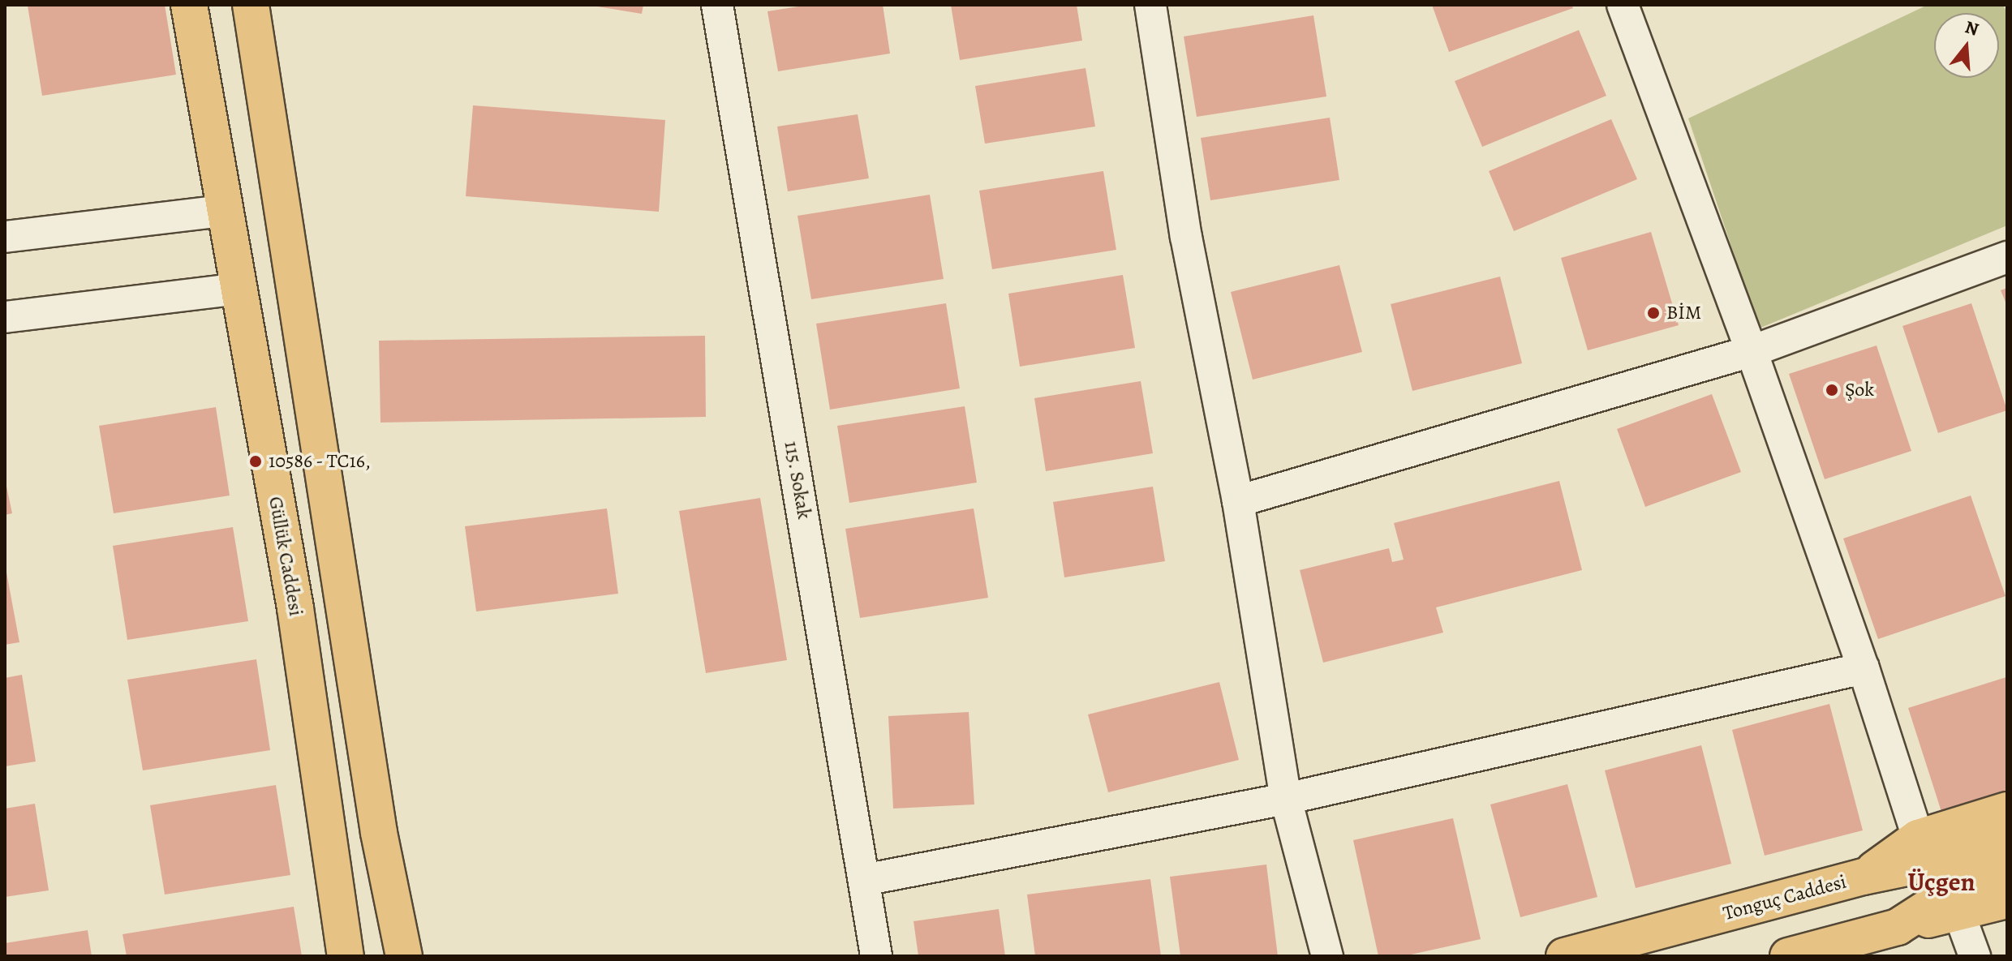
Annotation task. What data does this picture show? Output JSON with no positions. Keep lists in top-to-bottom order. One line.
{"streets":{"main road":["Güllük Caddesi","Tonguç Caddesi"],"street":["115. Sokak"]},"districts":["Üçgen"],"places":["BİM","Şok","10586 - TC16,"],"north":"top"}
